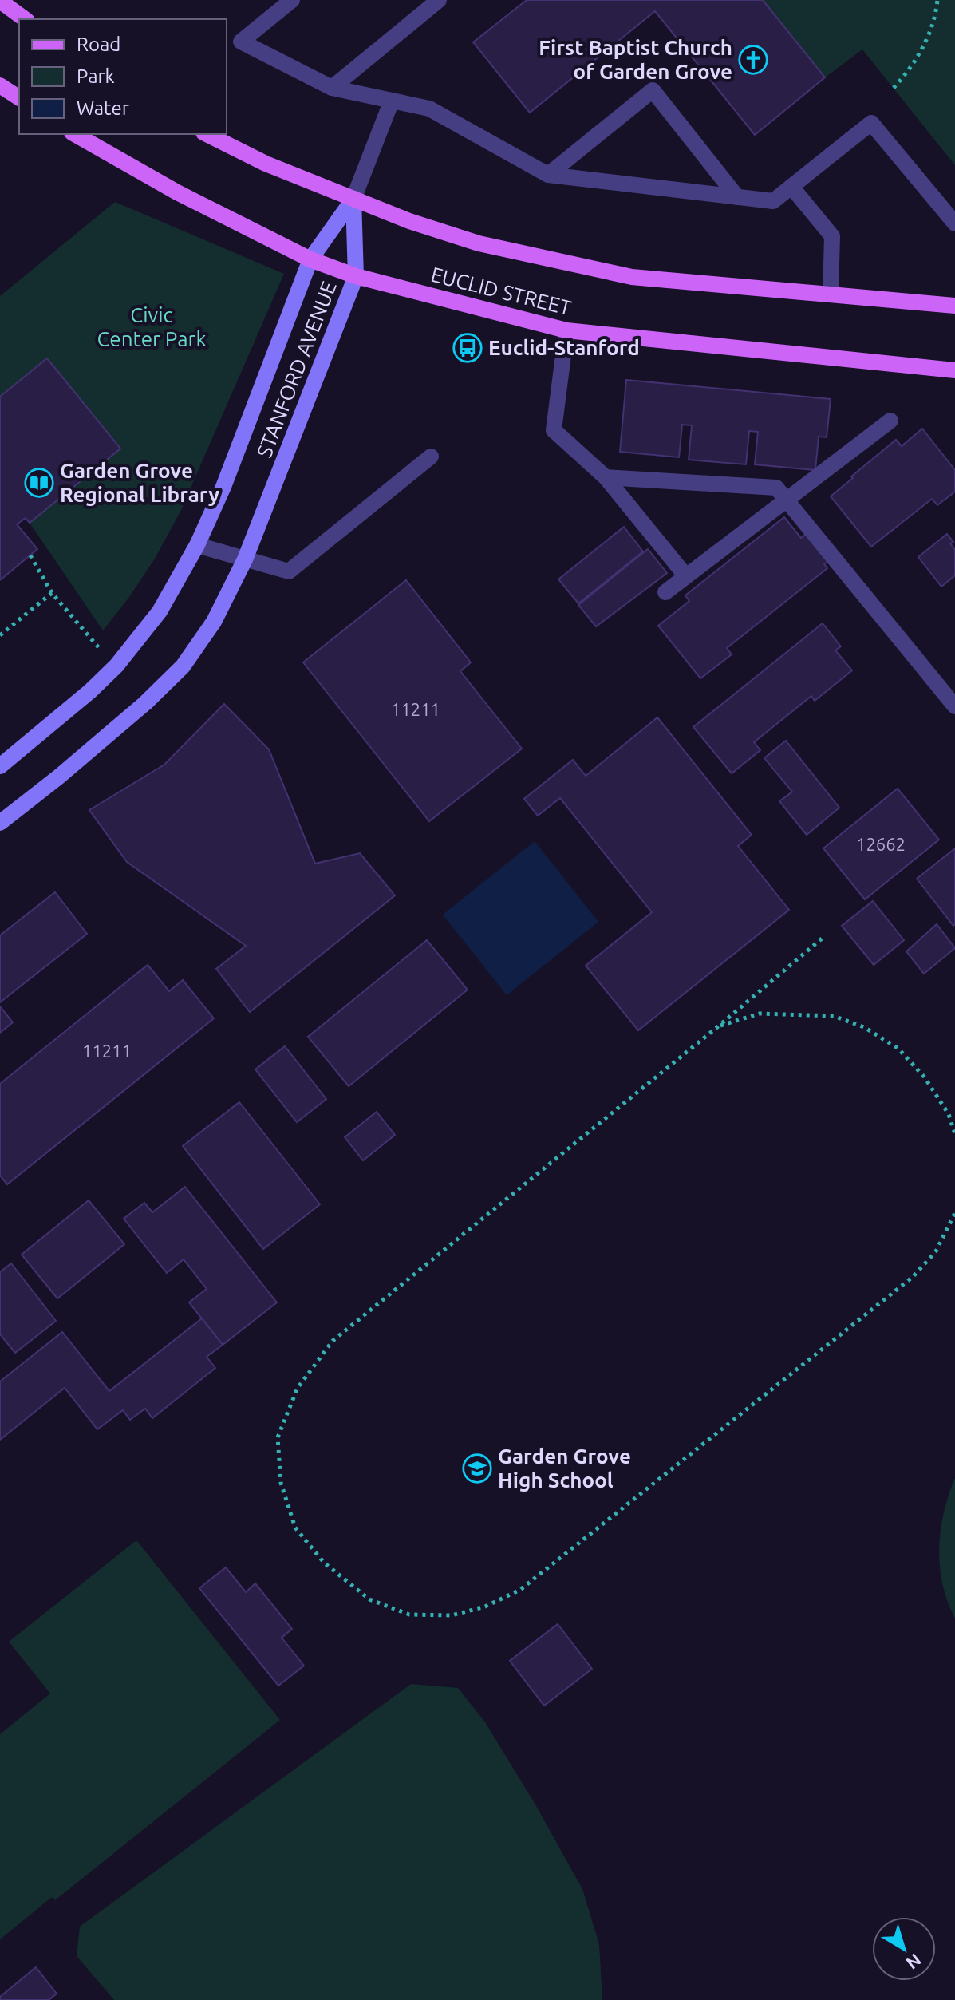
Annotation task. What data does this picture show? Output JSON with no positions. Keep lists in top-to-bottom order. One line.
{"streets":{"main road":["EUCLID STREET"],"street":["STANFORD AVENUE"]},"crossings":[["EUCLID STREET","STANFORD AVENUE"]],"parks":["Civic Center Park"],"places":{"church":["First Baptist Church of Garden Grove"],"bus stop":["Euclid-Stanford"],"library":["Garden Grove Regional Library"],"school or university":["Garden Grove High School"]},"house_numbers":["11211","12662","11211"],"legend":["Road","Park","Water"],"north":"bottom right"}
